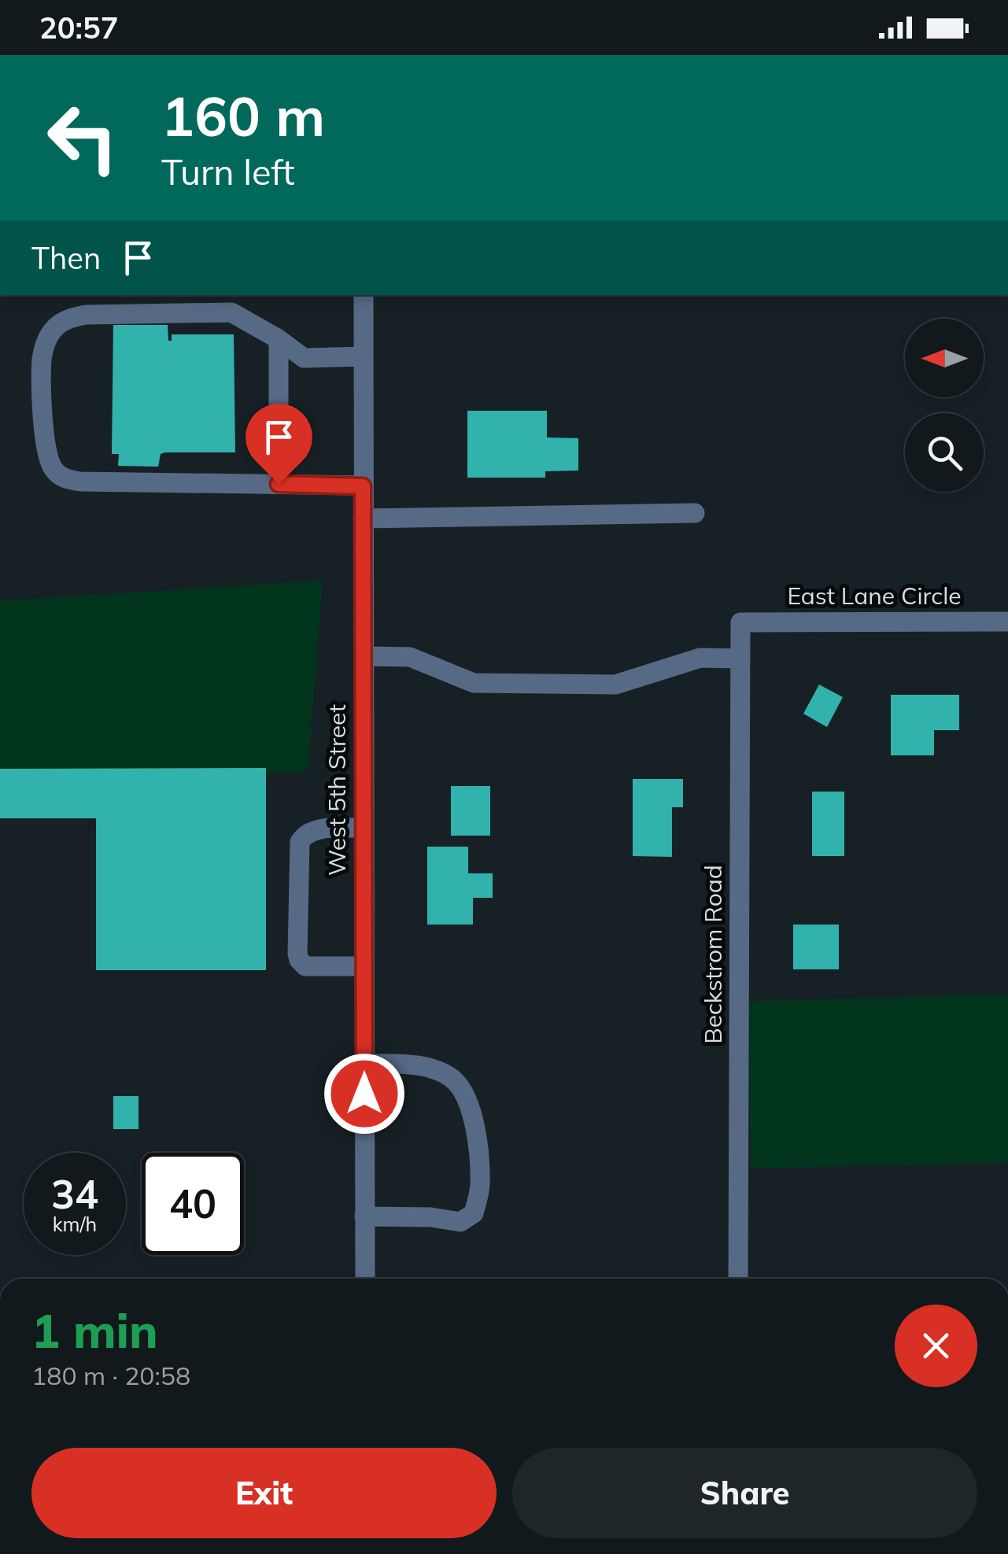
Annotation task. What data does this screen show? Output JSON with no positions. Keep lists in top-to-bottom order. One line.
{"streets":{"street":["East Lane Circle","West 5th Street","Beckstrom Road"]},"crossings":[["East Lane Circle","Beckstrom Road"]],"north":"left","page":{"status":"20:57","turn":["160 m","Turn left"],"then":"Then","speed":"34 km/h","limit":"40","heading":["1 min","180 m · 20:58"],"buttons":["Exit","Share"]}}
